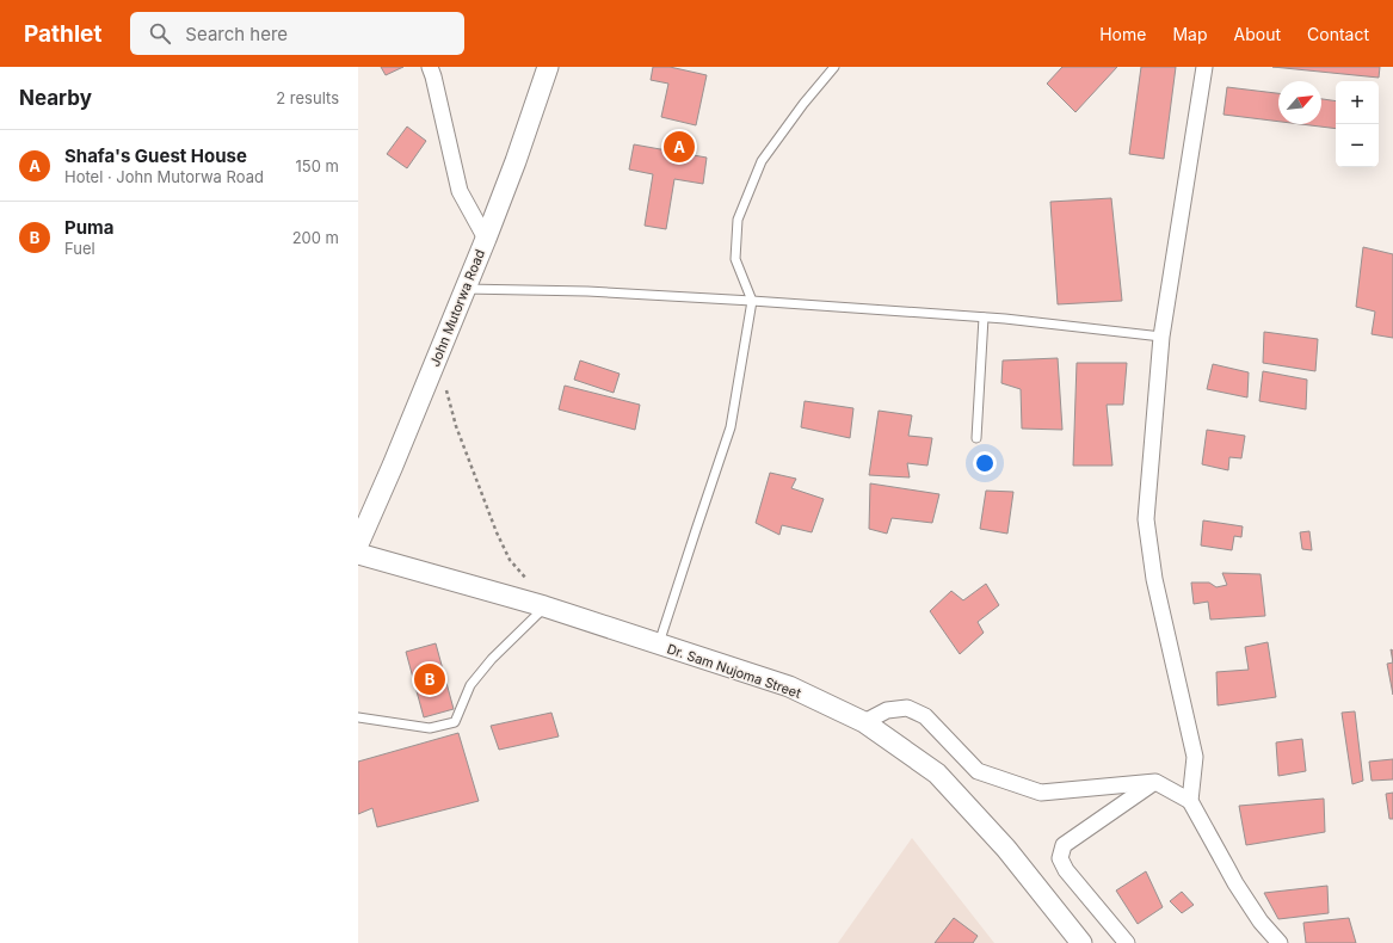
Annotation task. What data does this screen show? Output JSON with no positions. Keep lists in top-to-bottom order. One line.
{"streets":{"street":["John Mutorwa Road","Dr. Sam Nujoma Street"]},"north":"top right","page":{"header":"Pathlet","search":"Search here","nav":["Home","Map","About","Contact"],"heading":["Nearby","2 results"],"map_buttons":["+","−"],"list":[{"mark":"A","name":"Shafa's Guest House","note":"Hotel · John Mutorwa Road","value":"150 m"},{"mark":"B","name":"Puma","note":"Fuel","value":"200 m"}],"pins":["A","B"]}}
